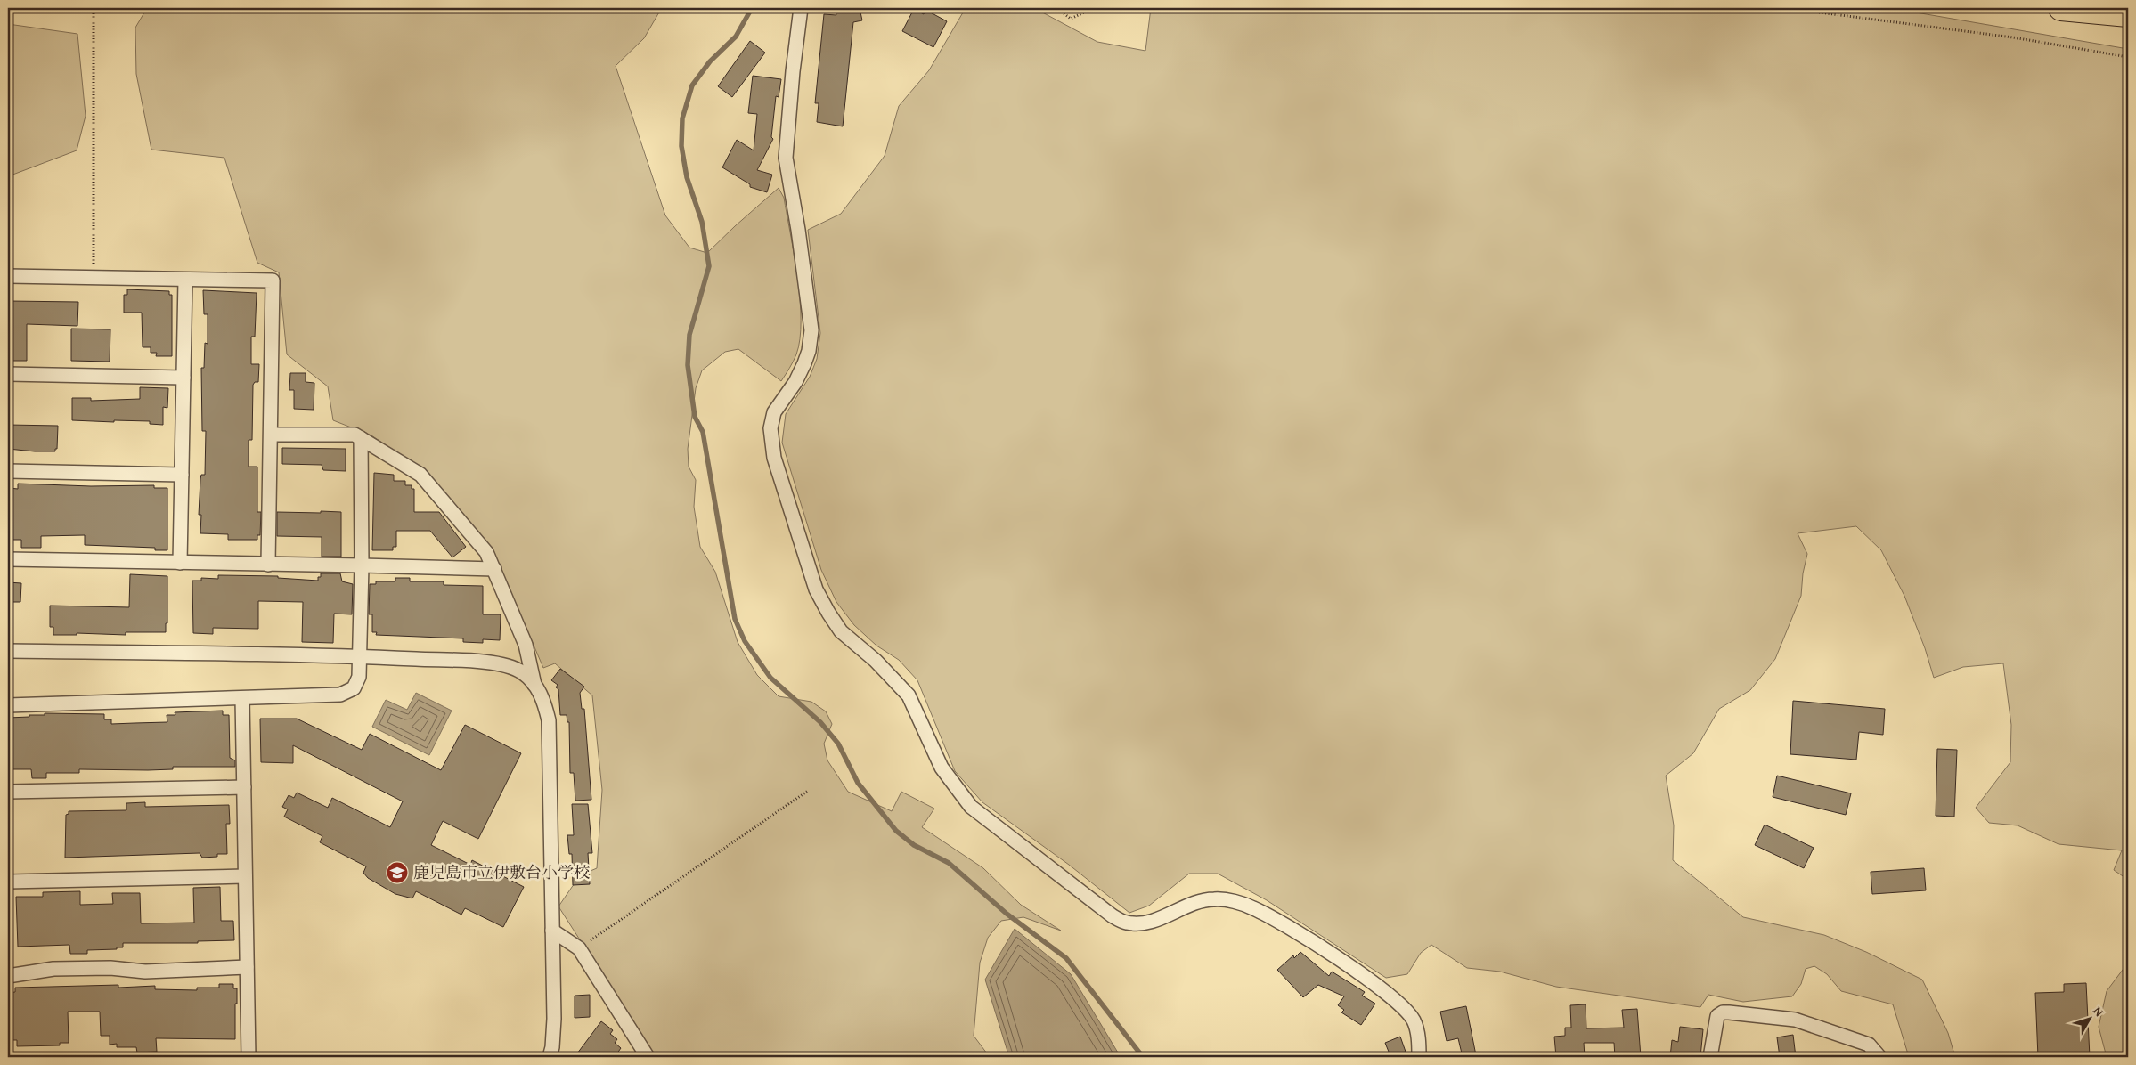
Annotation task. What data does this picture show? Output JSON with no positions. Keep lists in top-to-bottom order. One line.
{"places":{"school or university":["鹿児島市立伊敷台小学校"]},"north":"top right"}
